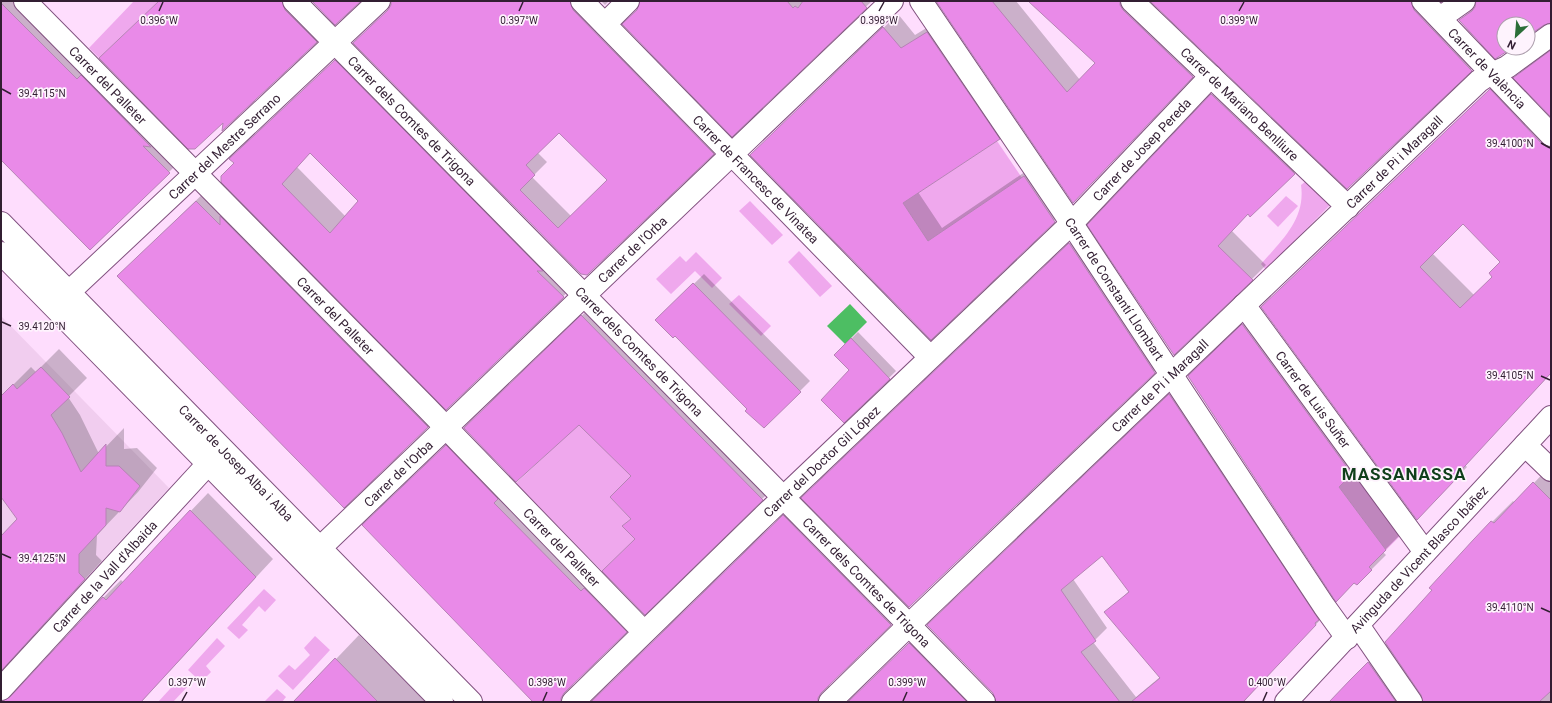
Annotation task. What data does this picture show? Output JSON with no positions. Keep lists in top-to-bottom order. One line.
{"streets":{"street":["Carrer de València","Carrer del Palleter","Carrer de Mariano Benlliure","Carrer dels Comtes de Trigona","Carrer del Mestre Serrano","Carrer de Josep Pereda","Carrer de Pi i Maragall","Carrer de Francesc de Vinatea","Carrer de l'Orba","Carrer de Constantí Llombart","Carrer de Luis Suñer","Carrer del Doctor Gil López","Carrer de Josep Alba i Alba","Avinguda de Vicent Blasco Ibáñez","Carrer de la Vall d'Albaida"]},"crossings":[["Carrer de València","Carrer de Pi i Maragall"],["Carrer del Palleter","Carrer del Mestre Serrano"],["Carrer del Palleter","Carrer de l'Orba"],["Carrer del Palleter","Carrer del Doctor Gil López"],["Carrer de Mariano Benlliure","Carrer de Josep Pereda"],["Carrer de Mariano Benlliure","Carrer de Pi i Maragall"],["Carrer dels Comtes de Trigona","Carrer del Mestre Serrano"],["Carrer dels Comtes de Trigona","Carrer de Pi i Maragall"],["Carrer dels Comtes de Trigona","Carrer de l'Orba"],["Carrer dels Comtes de Trigona","Carrer del Doctor Gil López"],["Carrer del Mestre Serrano","Carrer de Josep Alba i Alba"],["Carrer de Josep Pereda","Carrer de Constantí Llombart"],["Carrer de Josep Pereda","Carrer del Doctor Gil López"],["Carrer de Pi i Maragall","Carrer de Constantí Llombart"],["Carrer de Pi i Maragall","Carrer de Luis Suñer"],["Carrer de Francesc de Vinatea","Carrer de l'Orba"],["Carrer de Francesc de Vinatea","Carrer del Doctor Gil López"],["Carrer de l'Orba","Carrer de Josep Alba i Alba"],["Carrer de Constantí Llombart","Carrer del Doctor Gil López"],["Carrer de Constantí Llombart","Avinguda de Vicent Blasco Ibáñez"],["Carrer de Luis Suñer","Avinguda de Vicent Blasco Ibáñez"],["Carrer de Josep Alba i Alba","Carrer de la Vall d'Albaida"]],"districts":["MASSANASSA"],"north":"bottom left","coordinates":["0.396°W","0.397°W","0.398°W","0.399°W","39.4115°N","39.4100°N","39.4120°N","39.4105°N","39.4125°N","39.4110°N","0.400°W"]}
